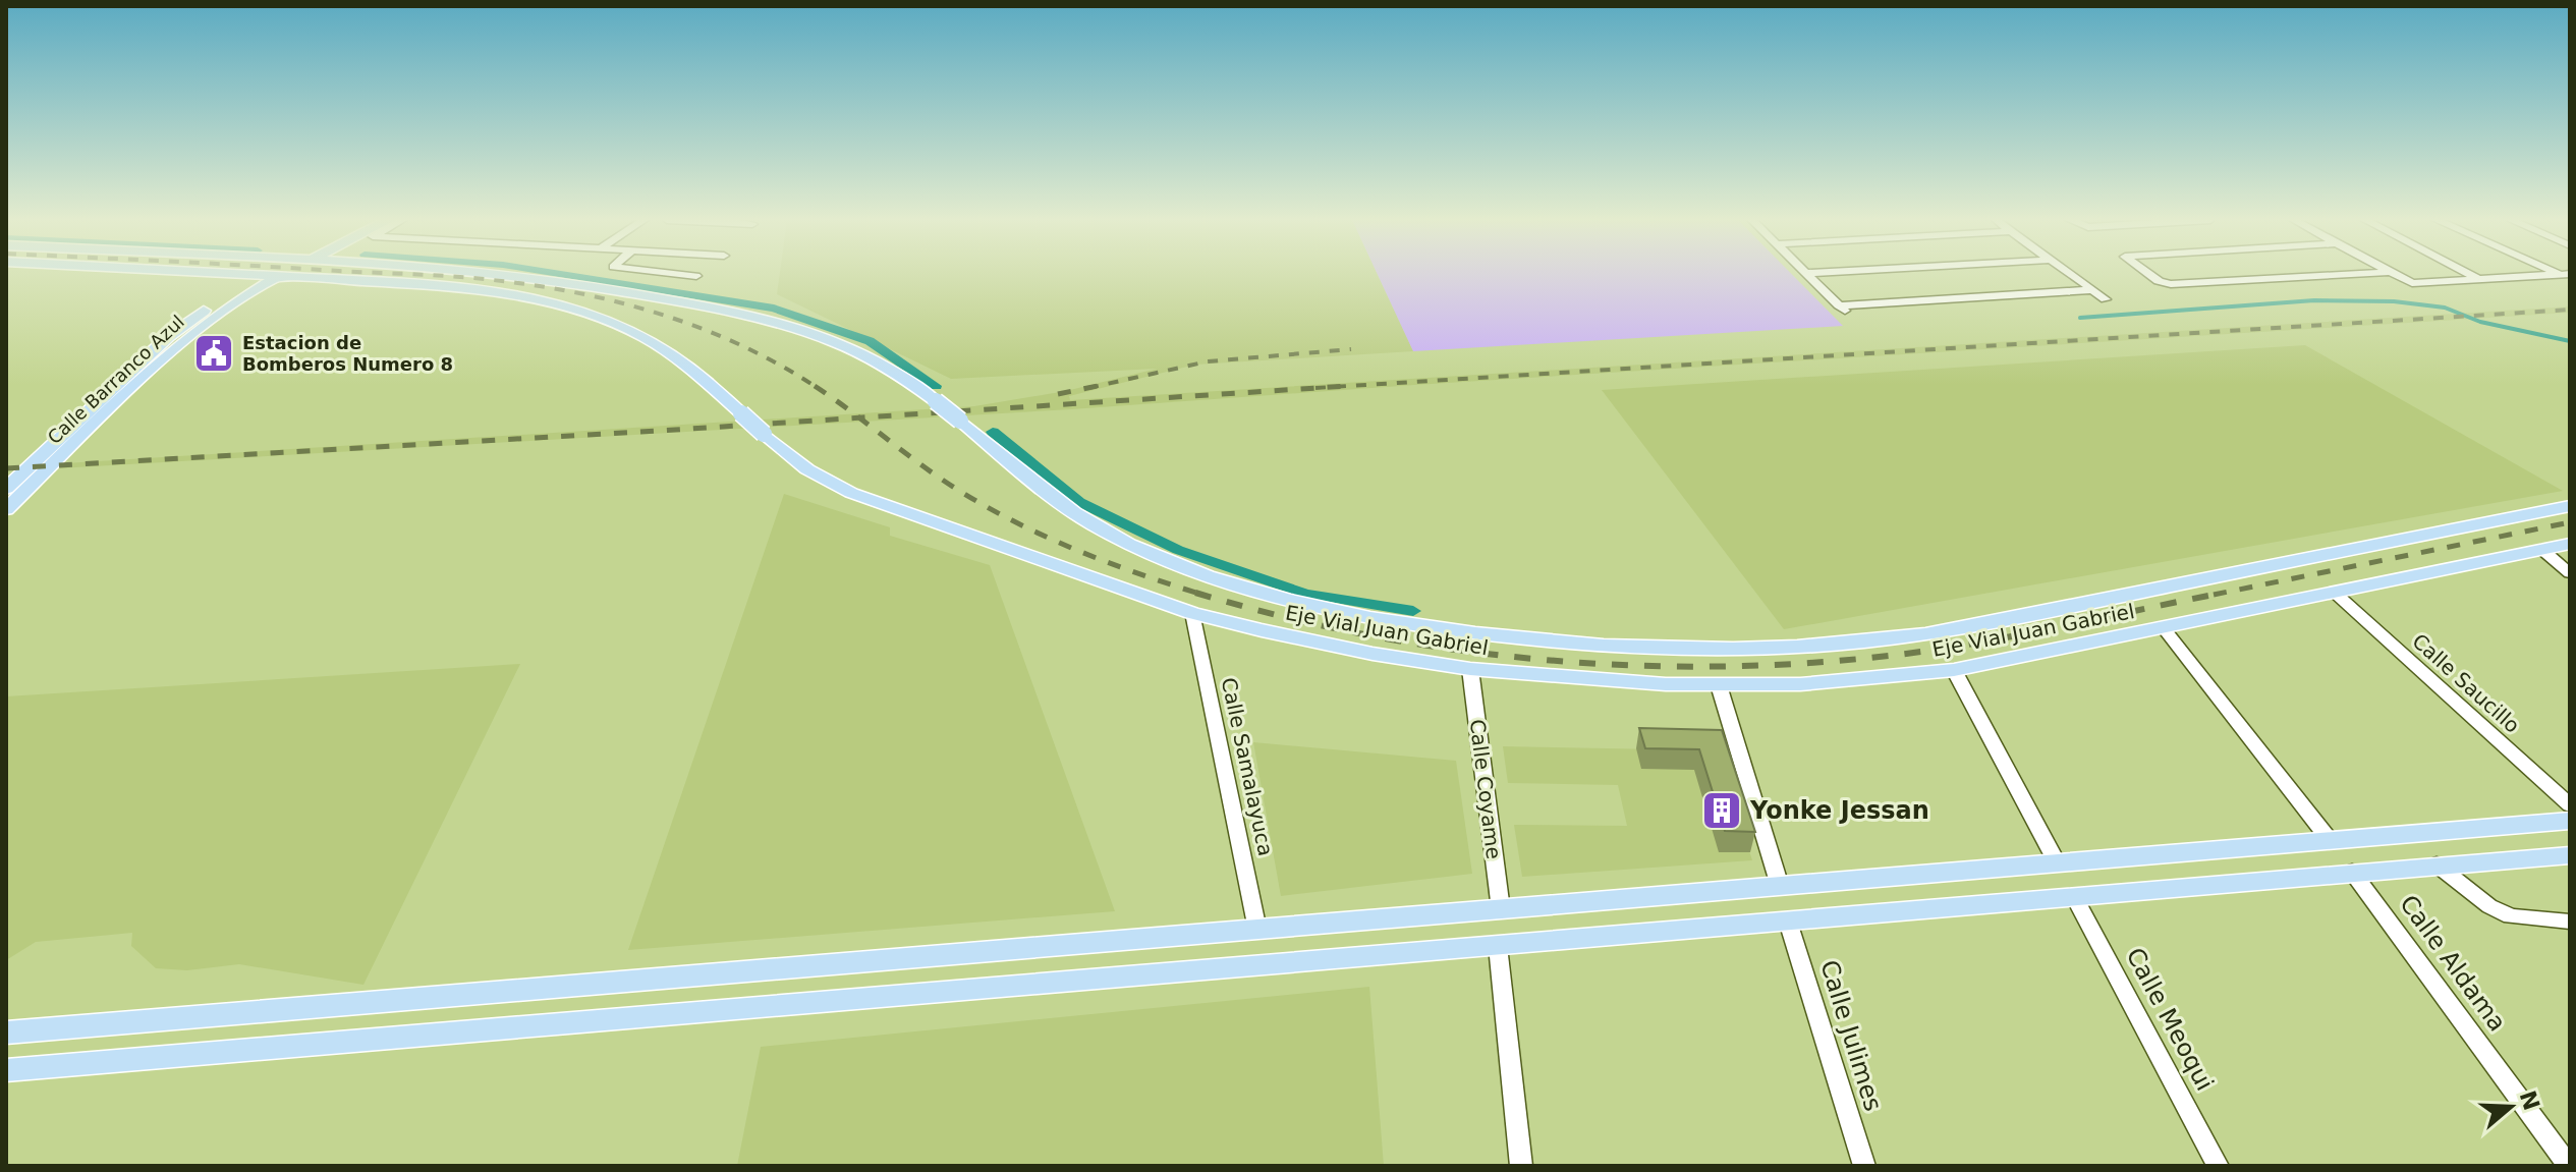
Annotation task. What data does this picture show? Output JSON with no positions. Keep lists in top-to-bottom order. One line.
{"streets":{"main road":["Calle Barranco Azul","Eje Vial Juan Gabriel"],"street":["Calle Saucillo","Calle Samalayuca","Calle Coyame","Calle Aldama","Calle Meoqui","Calle Julimes"]},"crossings":[["Calle Barranco Azul","Eje Vial Juan Gabriel"],["Eje Vial Juan Gabriel","Calle Saucillo"],["Eje Vial Juan Gabriel","Calle Samalayuca"],["Eje Vial Juan Gabriel","Calle Coyame"]],"places":{"public building":["Estacion de Bomberos Numero 8"],"building":["Yonke Jessan"]},"north":"right"}
